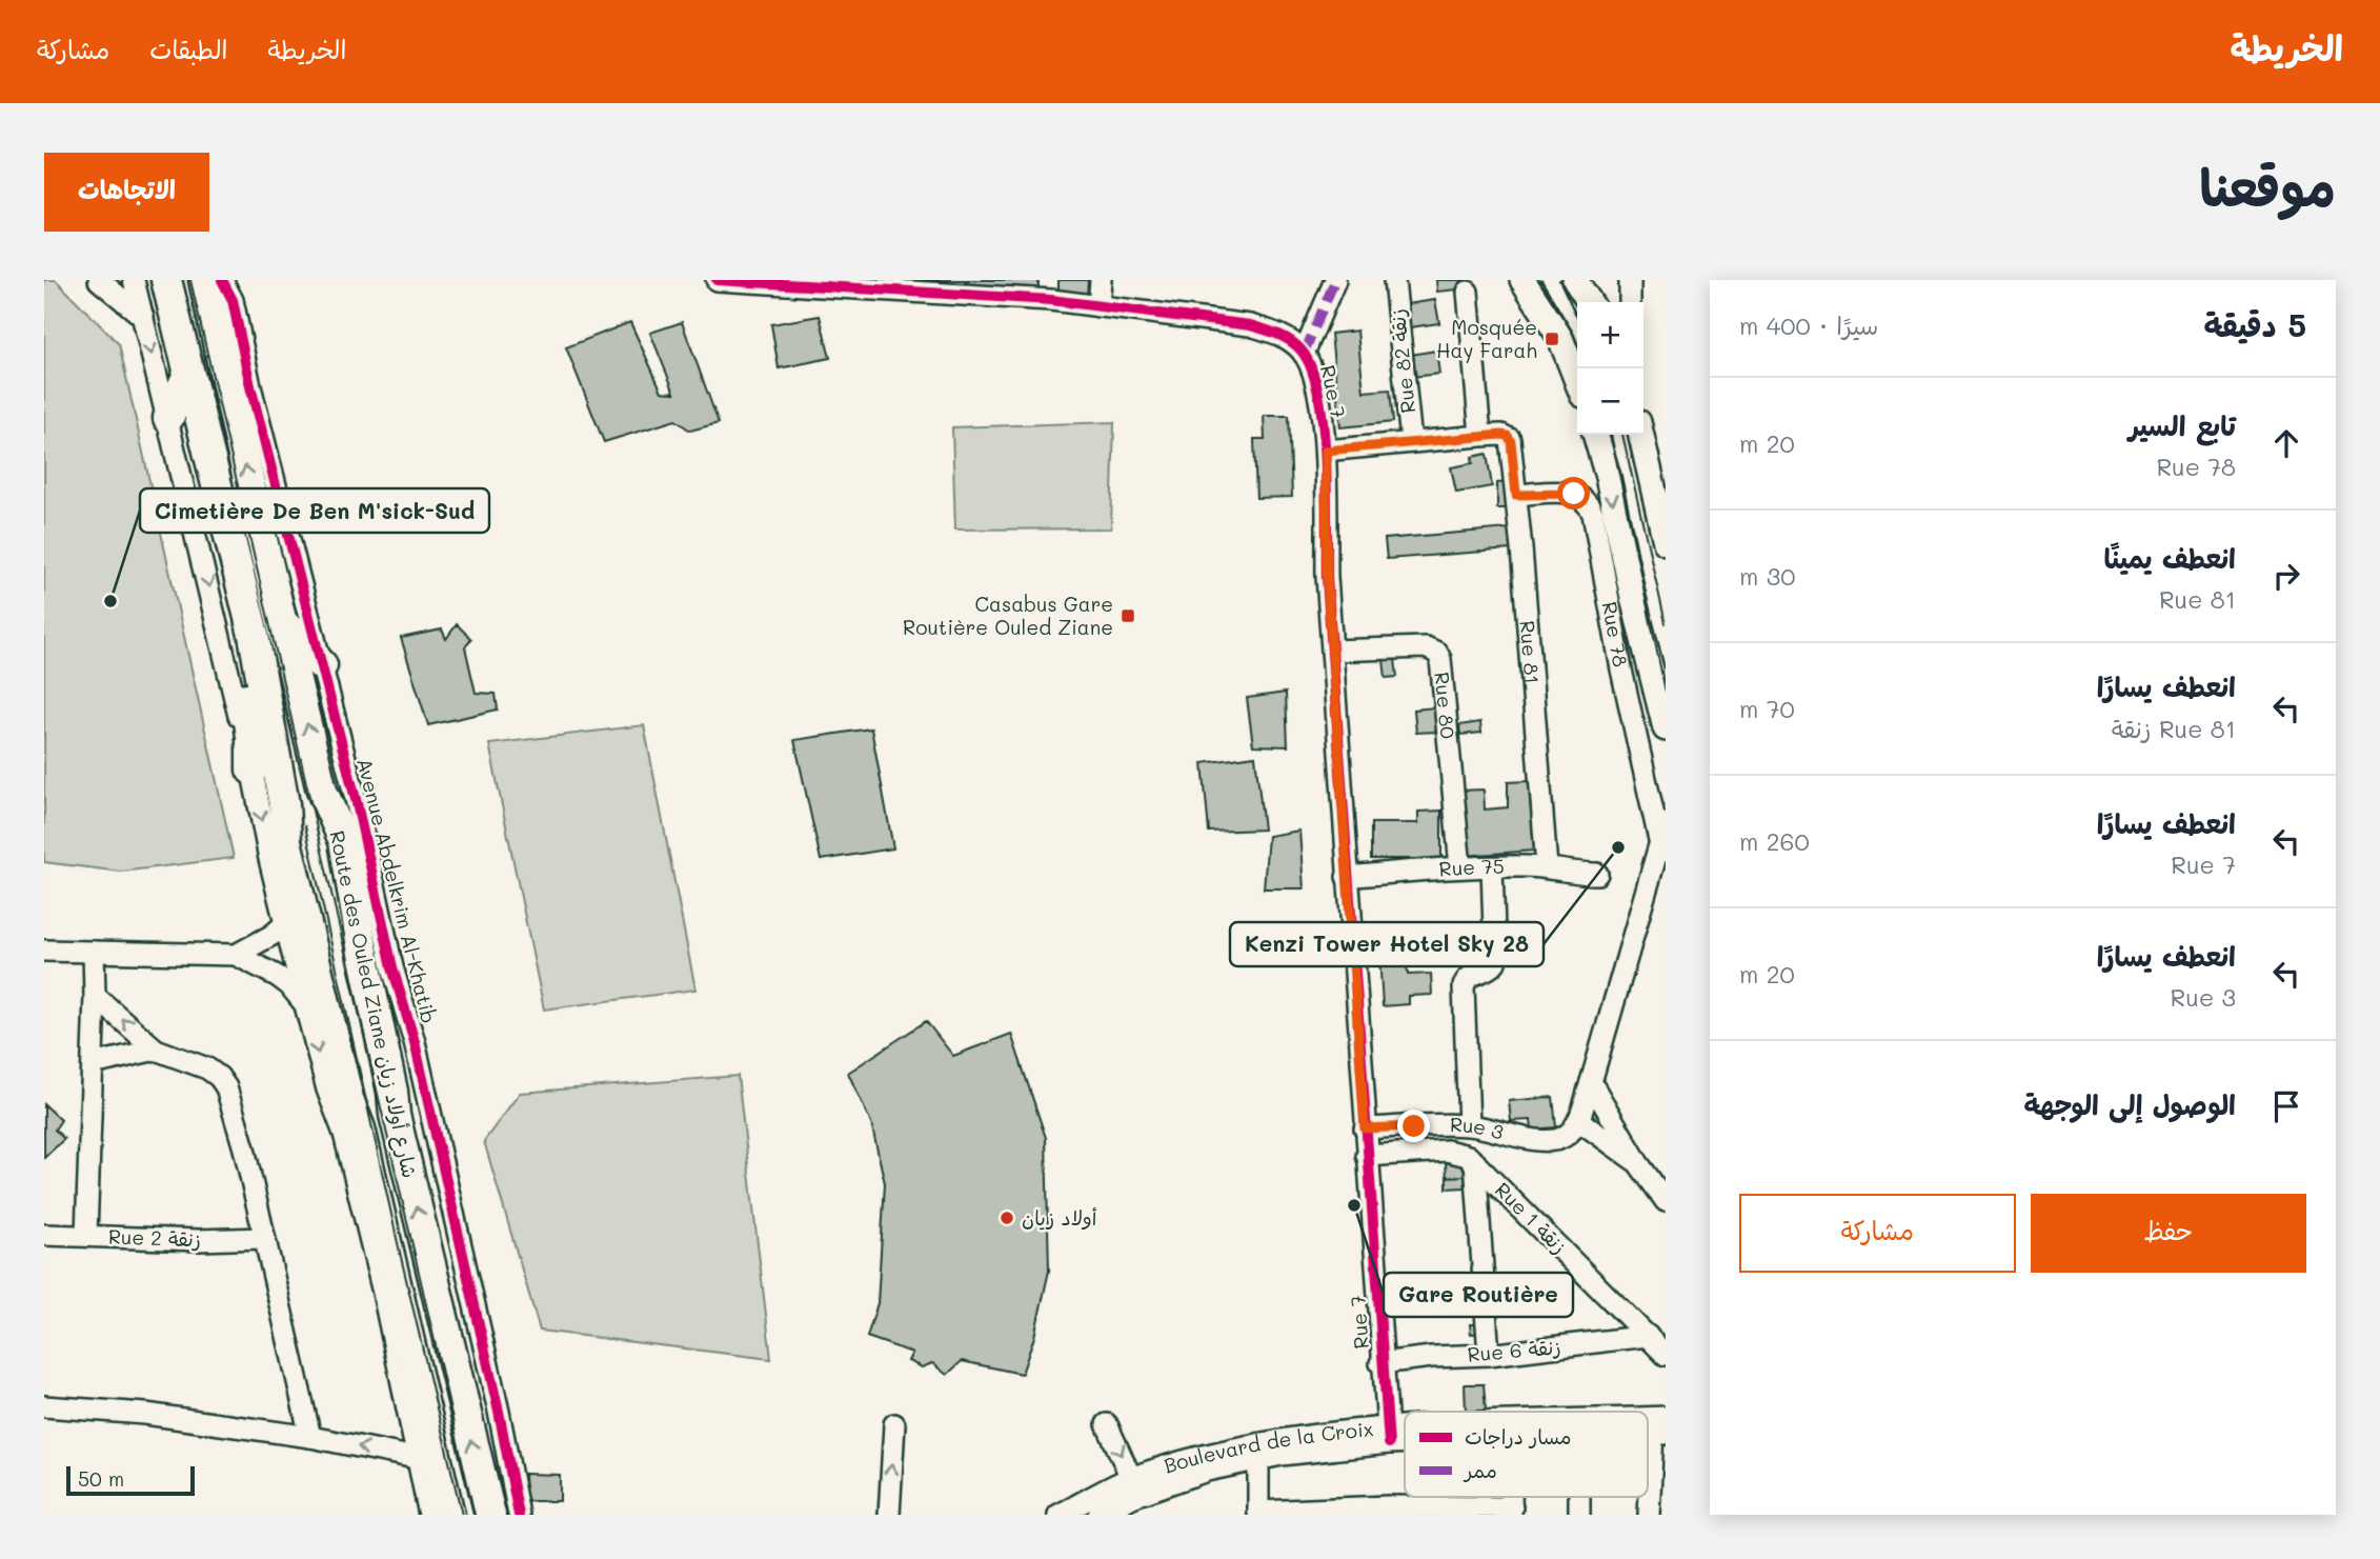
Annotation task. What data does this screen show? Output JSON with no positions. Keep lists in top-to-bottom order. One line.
{"streets":{"highway":["Route des Ouled Ziane شارع أولاد زيان"],"street":["Rue 82 زنقة","Rue 7","Rue 78","Rue 81","Rue 80","Rue 75","Avenue Abdelkrim Al-Khatib","Rue 3","Rue 1 زنقة","Rue 2 زنقة","Rue 6 زنقة","Boulevard de la Croix"]},"crossings":[["Rue 7","Rue 80"],["Rue 7","Rue 75"],["Rue 7","Rue 3"],["Rue 7","Rue 1 زنقة"],["Rue 7","Rue 6 زنقة"],["Rue 7","Boulevard de la Croix"],["Rue 78","Rue 81"],["Rue 78","Rue 3"],["Rue 81","Rue 75"],["Rue 80","Rue 75"],["Rue 1 زنقة","Rue 6 زنقة"]],"places":{"transit":["Mosquée Hay Farah","Casabus Gare Routière Ouled Ziane"],"other":["Cimetière De Ben M'sick-Sud","Kenzi Tower Hotel Sky 28","Gare Routière","أولاد زيان"]},"legend":["مسار دراجات","ممر"],"scale_bar":"50 m","page":{"header":"الخريطة","nav":["الخريطة","الطبقات","مشاركة"],"title":"موقعنا","buttons":["الاتجاهات",["حفظ","مشاركة"]],"heading":["5 دقيقة","سيرًا · 400 m"],"map_buttons":["+","−"],"list":[["تابع السير","Rue 78","20 m"],["انعطف يمينًا","Rue 81","30 m"],["انعطف يسارًا","Rue 81 زنقة","70 m"],["انعطف يسارًا","Rue 7","260 m"],["انعطف يسارًا","Rue 3","20 m"],"الوصول إلى الوجهة"],"scale":"50 m"}}
